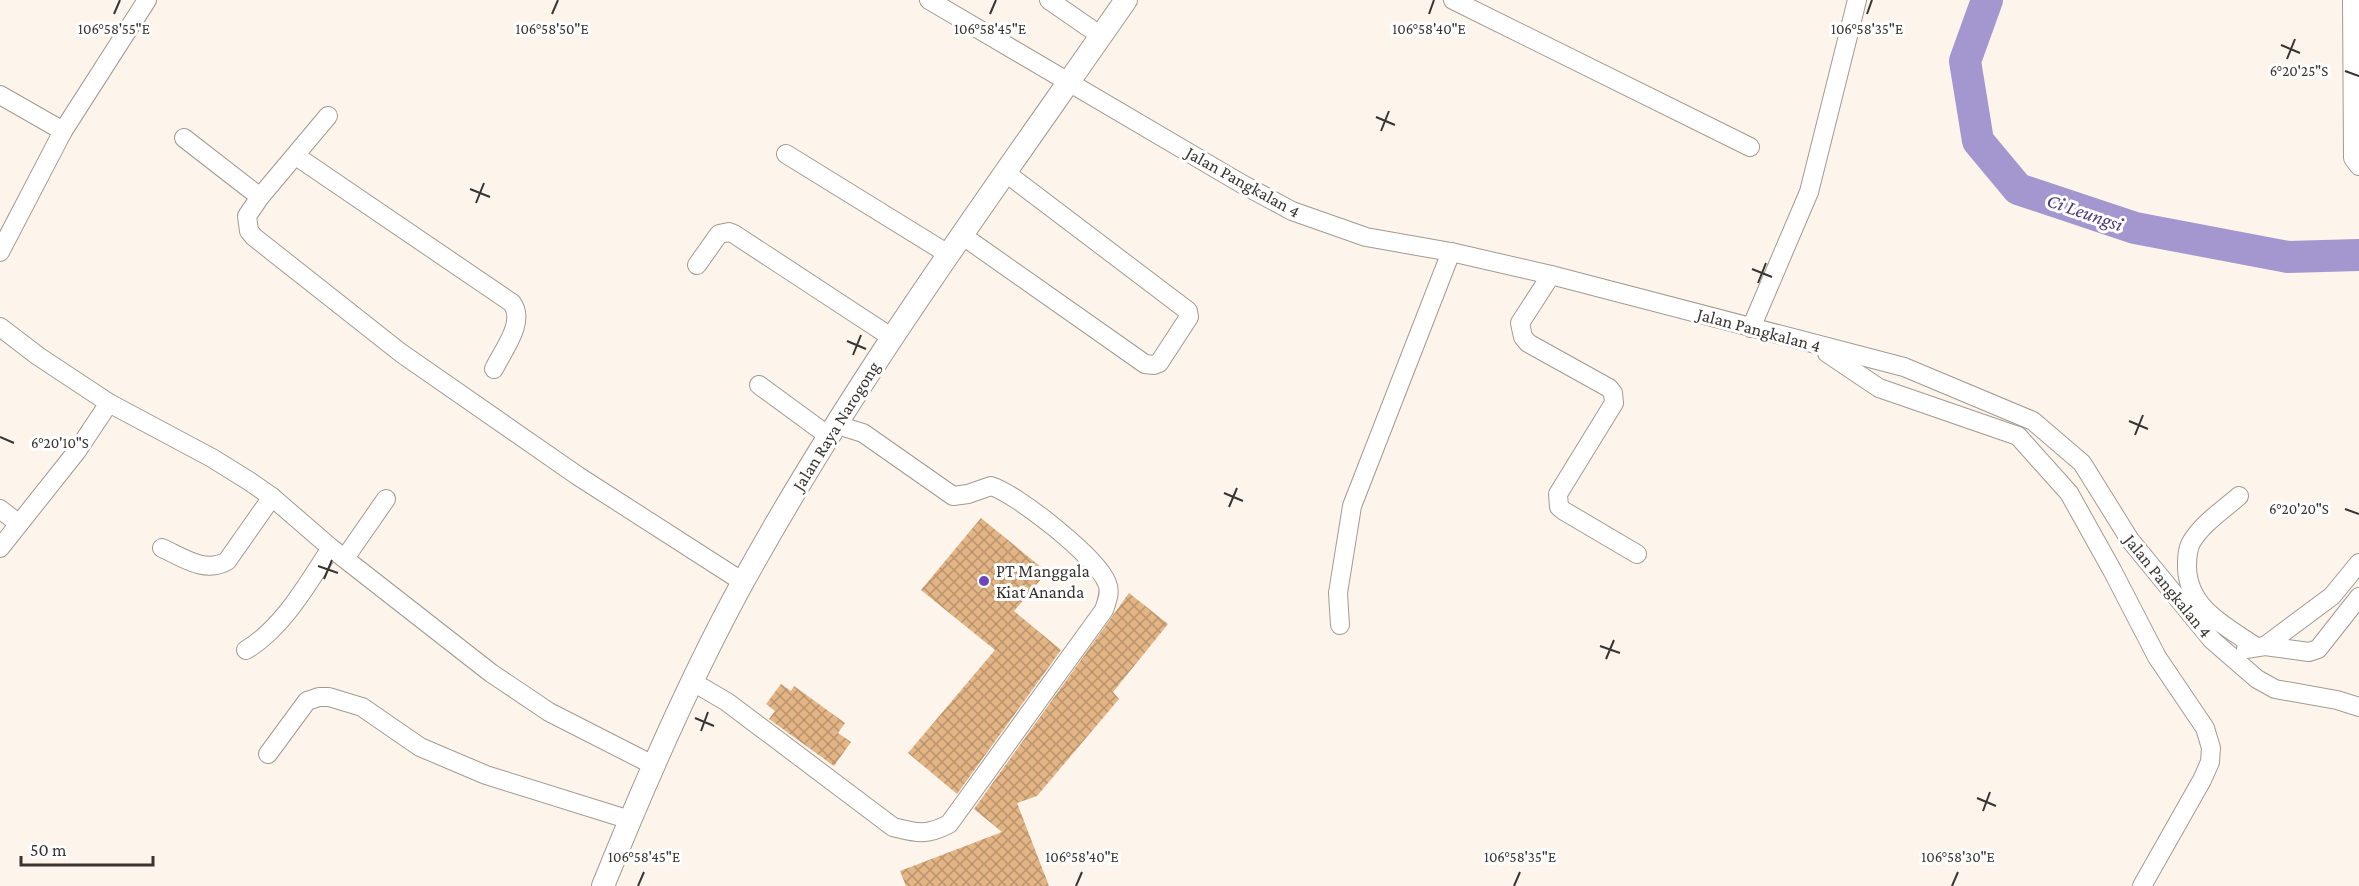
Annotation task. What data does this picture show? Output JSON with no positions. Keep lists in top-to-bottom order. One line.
{"streets":{"main road":["Jalan Raya Narogong"],"street":["Jalan Pangkalan 4"]},"crossings":[["Jalan Pangkalan 4","Jalan Raya Narogong"]],"water":["Ci Leungsi"],"places":["PT Manggala Kiat Ananda"],"scale_bar":"50 m","coordinates":["106°58'50\"E","106°58'45\"E","106°58'40\"E","106°58'35\"E","106°58'55\"E","6°20'25\"S","6°20'10\"S","6°20'20\"S","106°58'30\"E"]}
